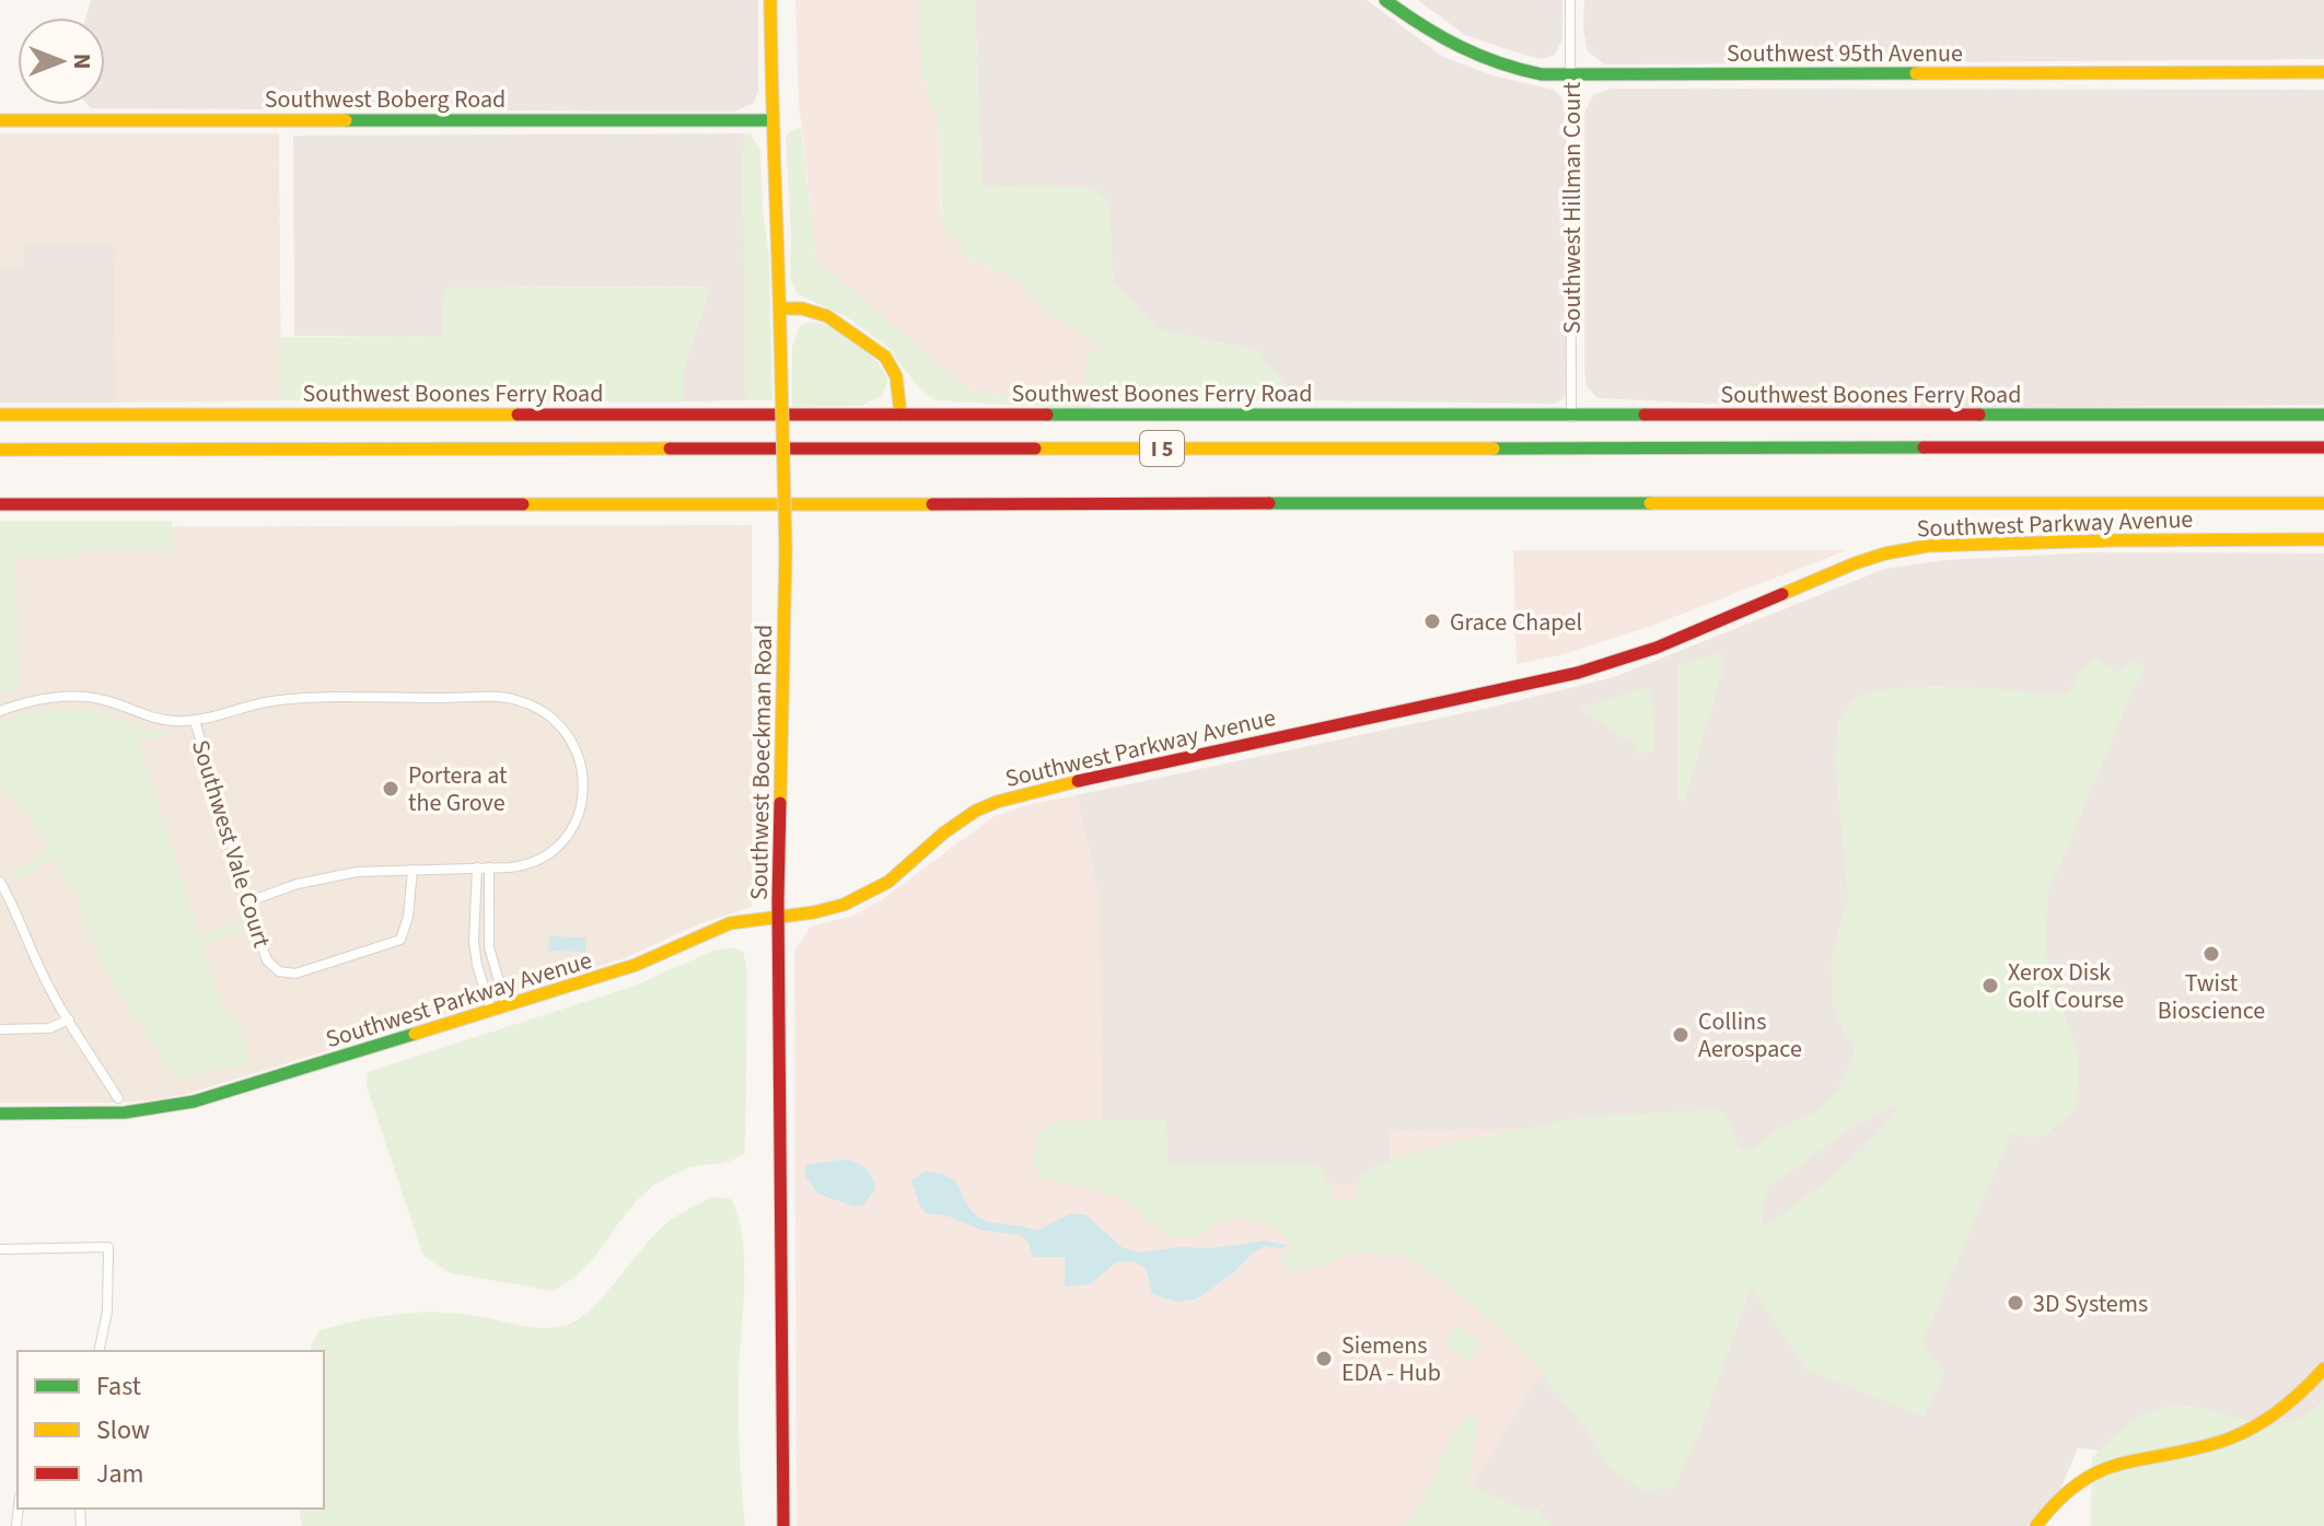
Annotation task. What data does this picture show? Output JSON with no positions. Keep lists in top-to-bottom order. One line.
{"streets":{"main road":["Southwest 95th Avenue","Southwest Boberg Road","Southwest Boones Ferry Road","I 5","Southwest Parkway Avenue","Southwest Boeckman Road"],"street":["Southwest Hillman Court","Southwest Vale Court"]},"crossings":[["Southwest 95th Avenue","Southwest Hillman Court"],["Southwest Boberg Road","Southwest Boeckman Road"],["Southwest Hillman Court","Southwest Boones Ferry Road"],["Southwest Parkway Avenue","Southwest Boeckman Road"]],"places":["Grace Chapel","Portera at the Grove","Twist Bioscience","Xerox Disk Golf Course","Collins Aerospace","3D Systems","Siemens EDA - Hub"],"legend":["Fast","Slow","Jam"],"north":"right"}
